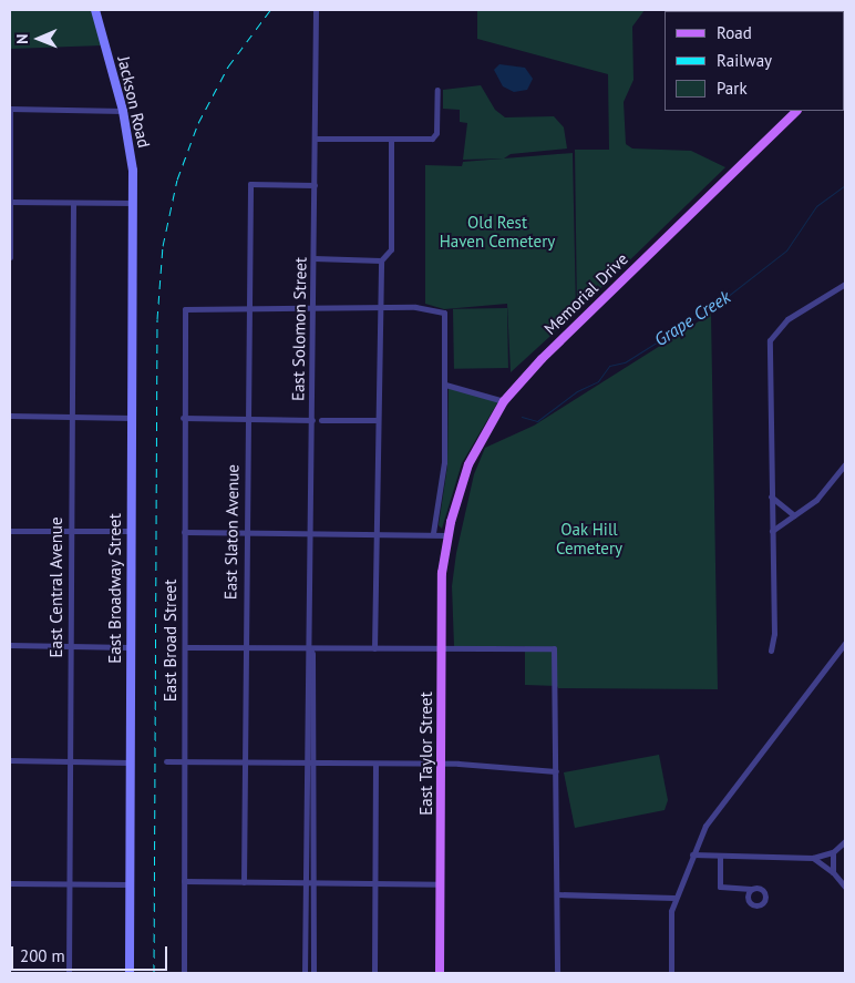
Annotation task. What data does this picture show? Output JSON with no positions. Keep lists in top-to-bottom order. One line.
{"streets":{"main road":["Jackson Road","Memorial Drive","East Broadway Street","East Taylor Street"],"street":["East Solomon Street","East Slaton Avenue","East Central Avenue","East Broad Street"]},"crossings":[["Jackson Road","East Broadway Street"],["Memorial Drive","East Taylor Street"],["East Solomon Street","East Slaton Avenue"],["East Slaton Avenue","East Broad Street"]],"water":["Grape Creek"],"parks":["Old Rest Haven Cemetery","Oak Hill Cemetery"],"legend":["Road","Railway","Park"],"scale_bar":"200 m","north":"left"}
